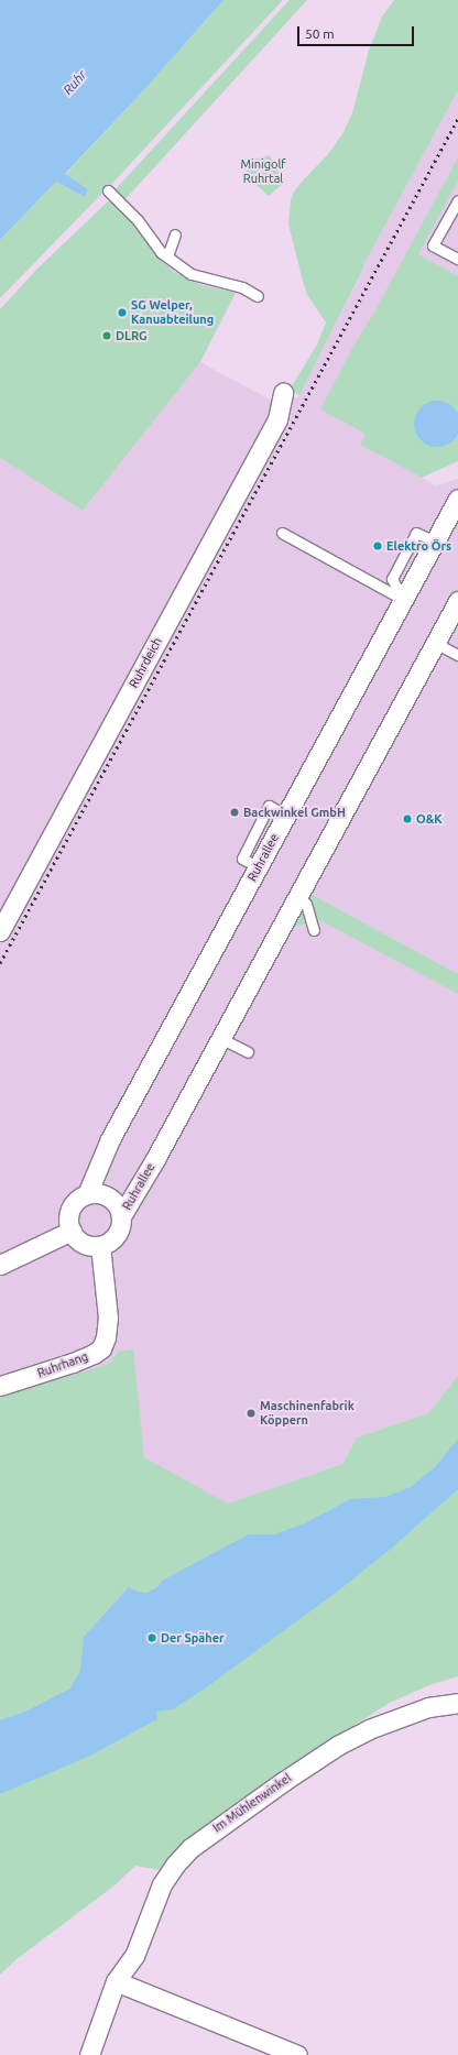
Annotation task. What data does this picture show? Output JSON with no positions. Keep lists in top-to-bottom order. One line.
{"streets":{"street":["Ruhrdeich","Ruhrallee","Ruhrhang","Im Mühlenwinkel"]},"crossings":[["Ruhrallee","Ruhrhang"]],"water":["Ruhr"],"parks":["Minigolf Ruhrtal"],"places":["SG Welper, Kanuabteilung","DLRG","Elektro Örs","Backwinkel GmbH","O&K","Maschinenfabrik Köppern","Der Späher"],"scale_bar":"50 m"}
